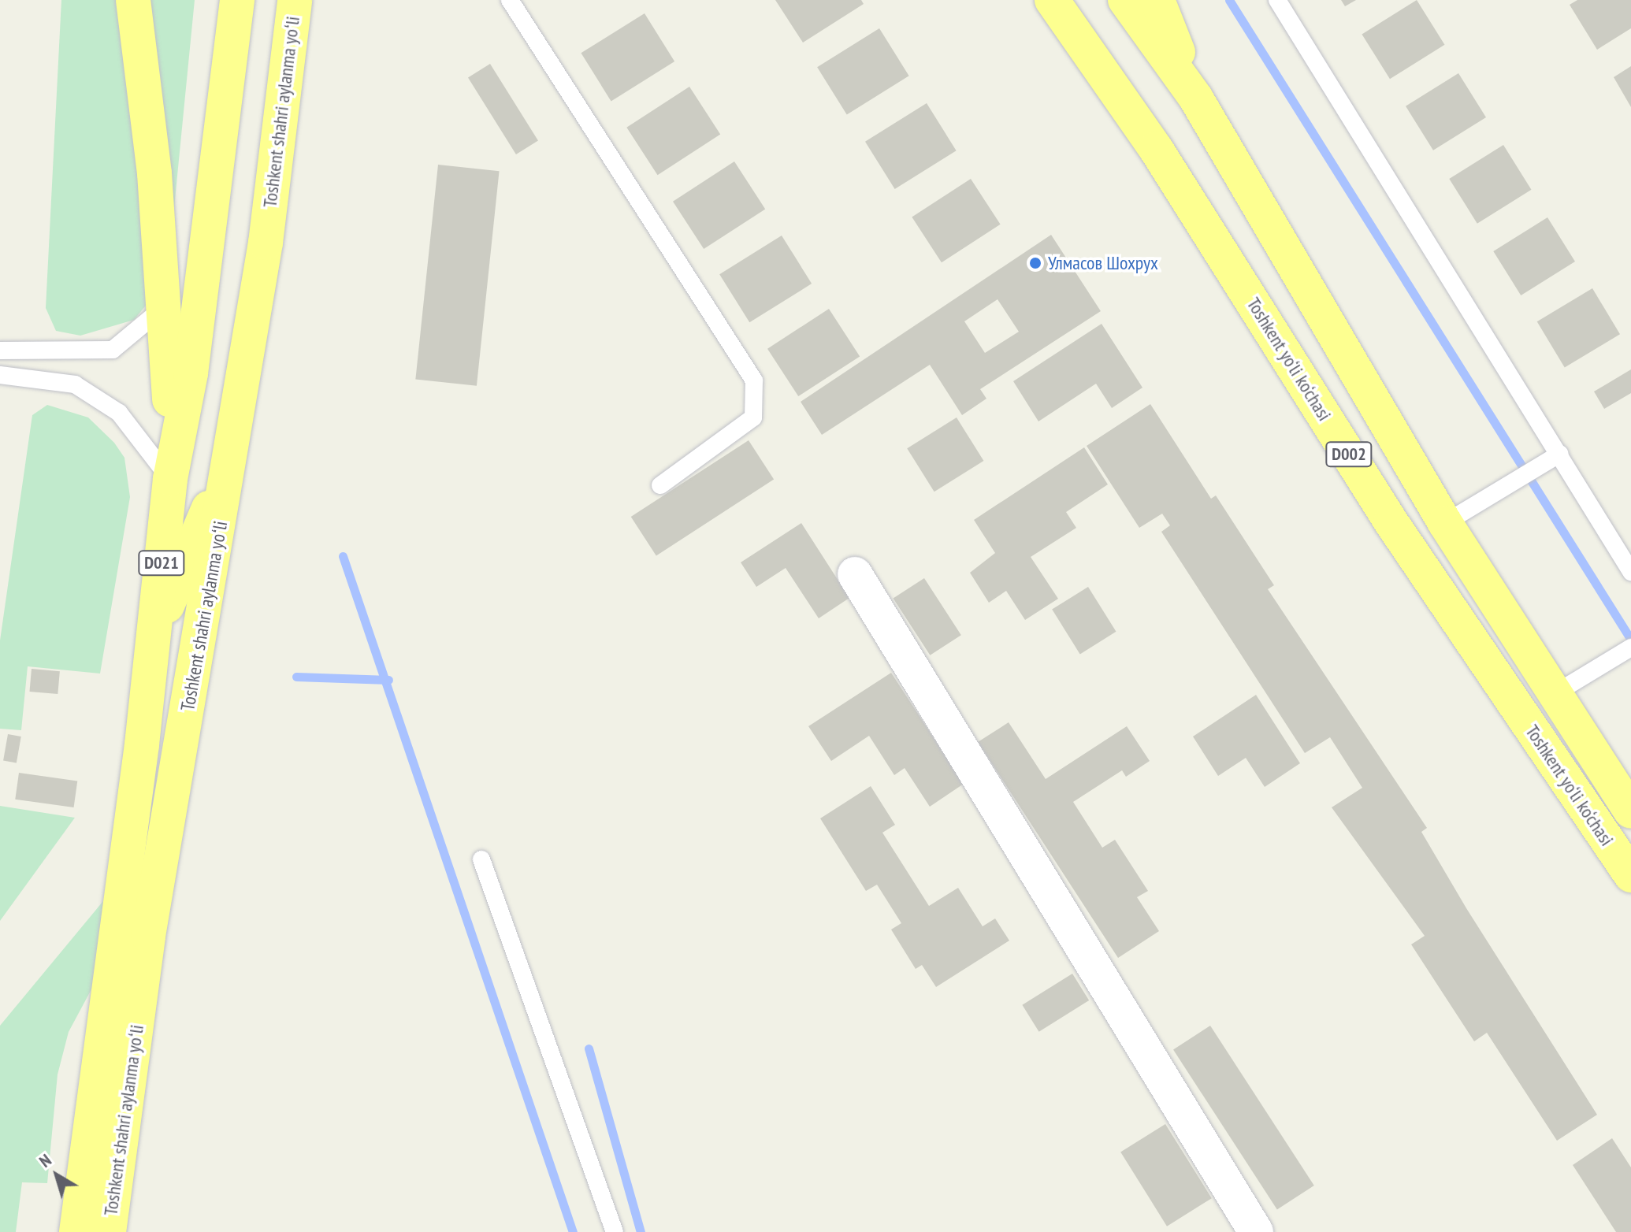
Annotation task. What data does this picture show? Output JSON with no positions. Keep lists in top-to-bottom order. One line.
{"streets":{"highway":["Toshkent shahri aylanma yoʻli","Toshkent yo‘li ko‘chasi","D002","D021"]},"places":["Улмасов Шохрух"],"north":"top left"}
